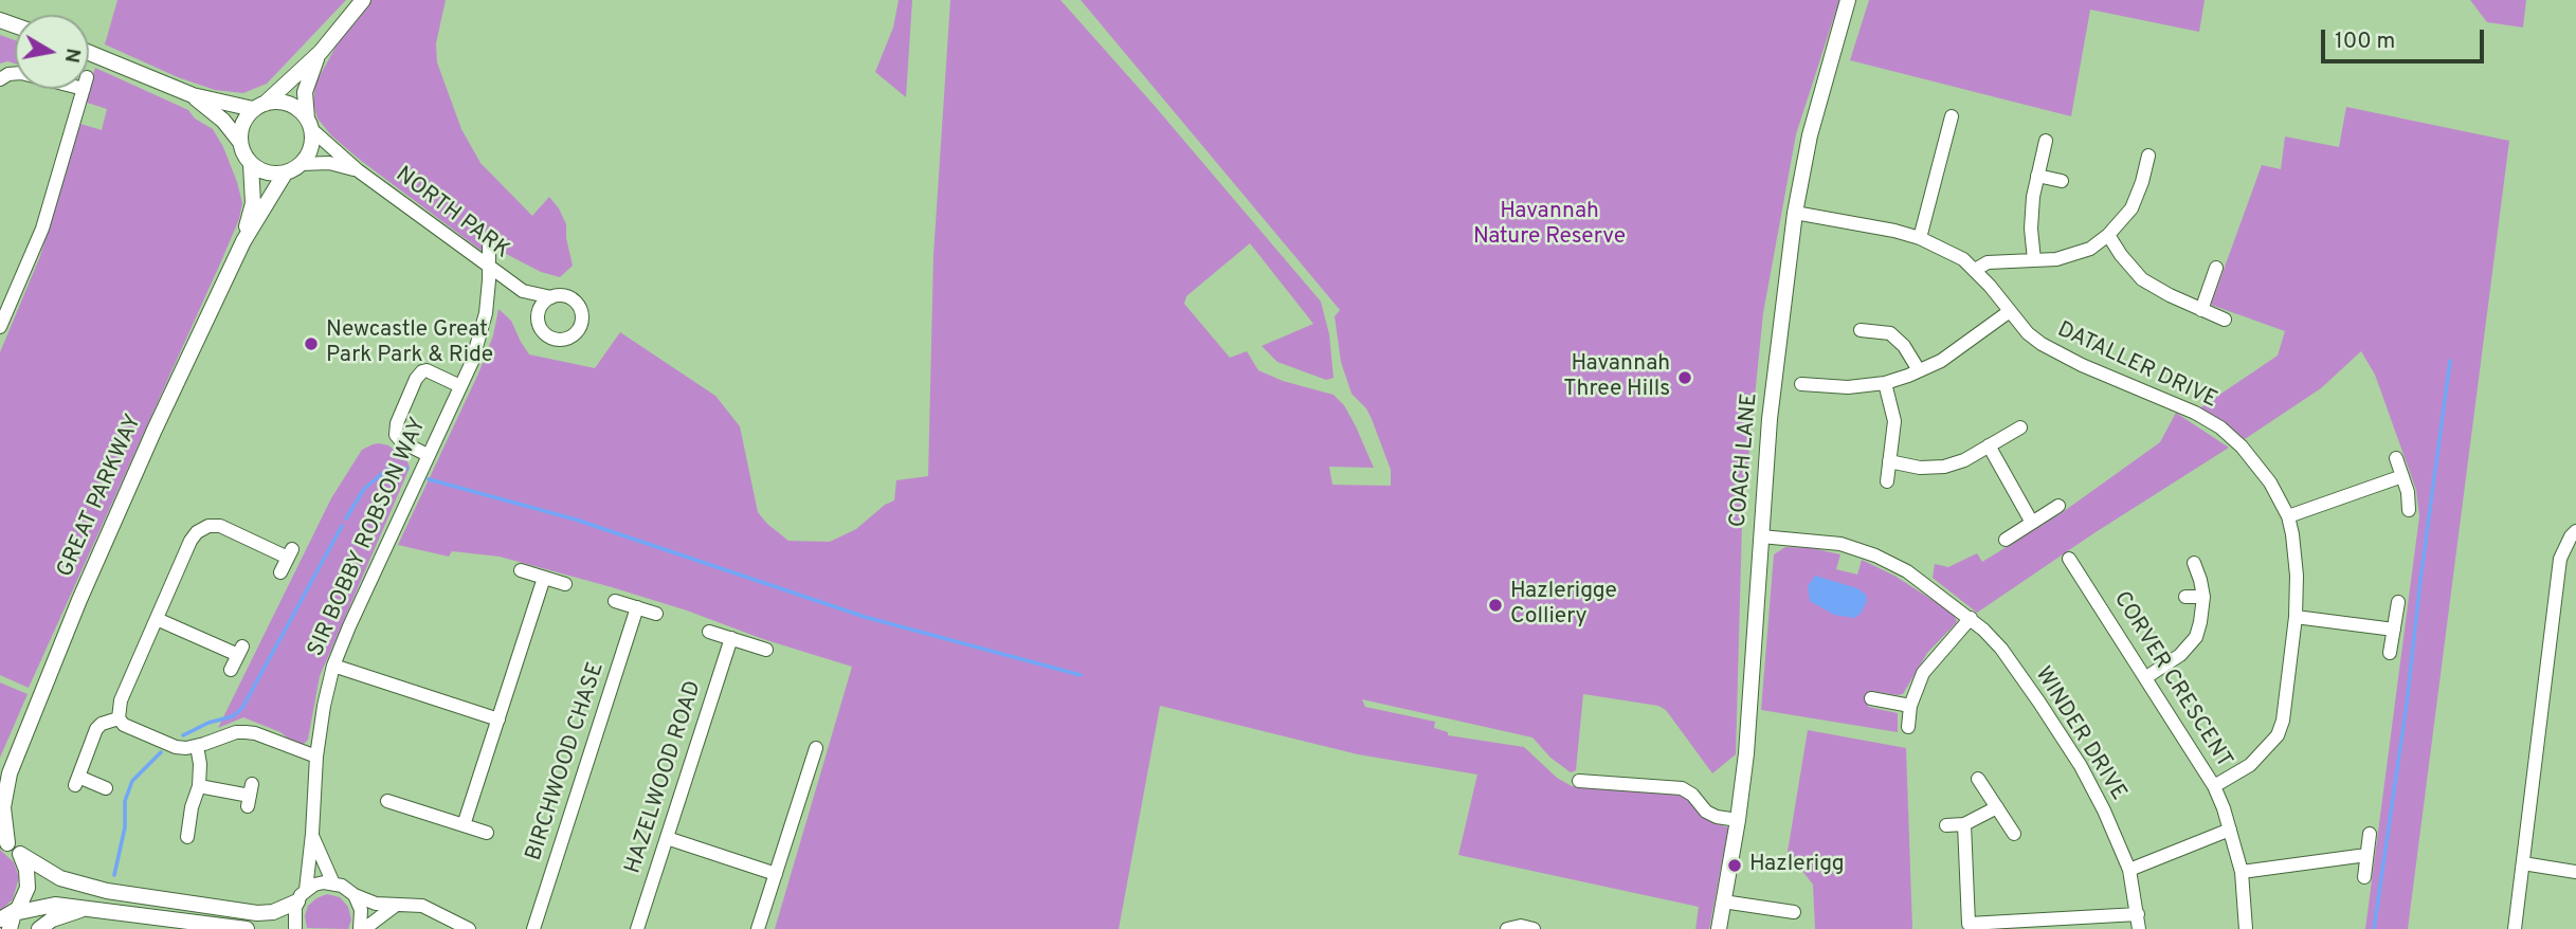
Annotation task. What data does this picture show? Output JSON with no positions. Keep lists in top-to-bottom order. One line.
{"streets":{"street":["NORTH PARK","DATALLER DRIVE","COACH LANE","GREAT PARKWAY","SIR BOBBY ROBSON WAY","CORVER CRESCENT","WINDER DRIVE","BIRCHWOOD CHASE","HAZELWOOD ROAD"]},"crossings":[["NORTH PARK","GREAT PARKWAY"],["NORTH PARK","SIR BOBBY ROBSON WAY"],["DATALLER DRIVE","COACH LANE"],["DATALLER DRIVE","CORVER CRESCENT"],["COACH LANE","WINDER DRIVE"]],"parks":["Havannah Nature Reserve"],"places":["Newcastle Great Park Park & Ride","Havannah Three Hills","Hazlerigge Colliery","Hazlerigg"],"scale_bar":"100 m","north":"right"}
